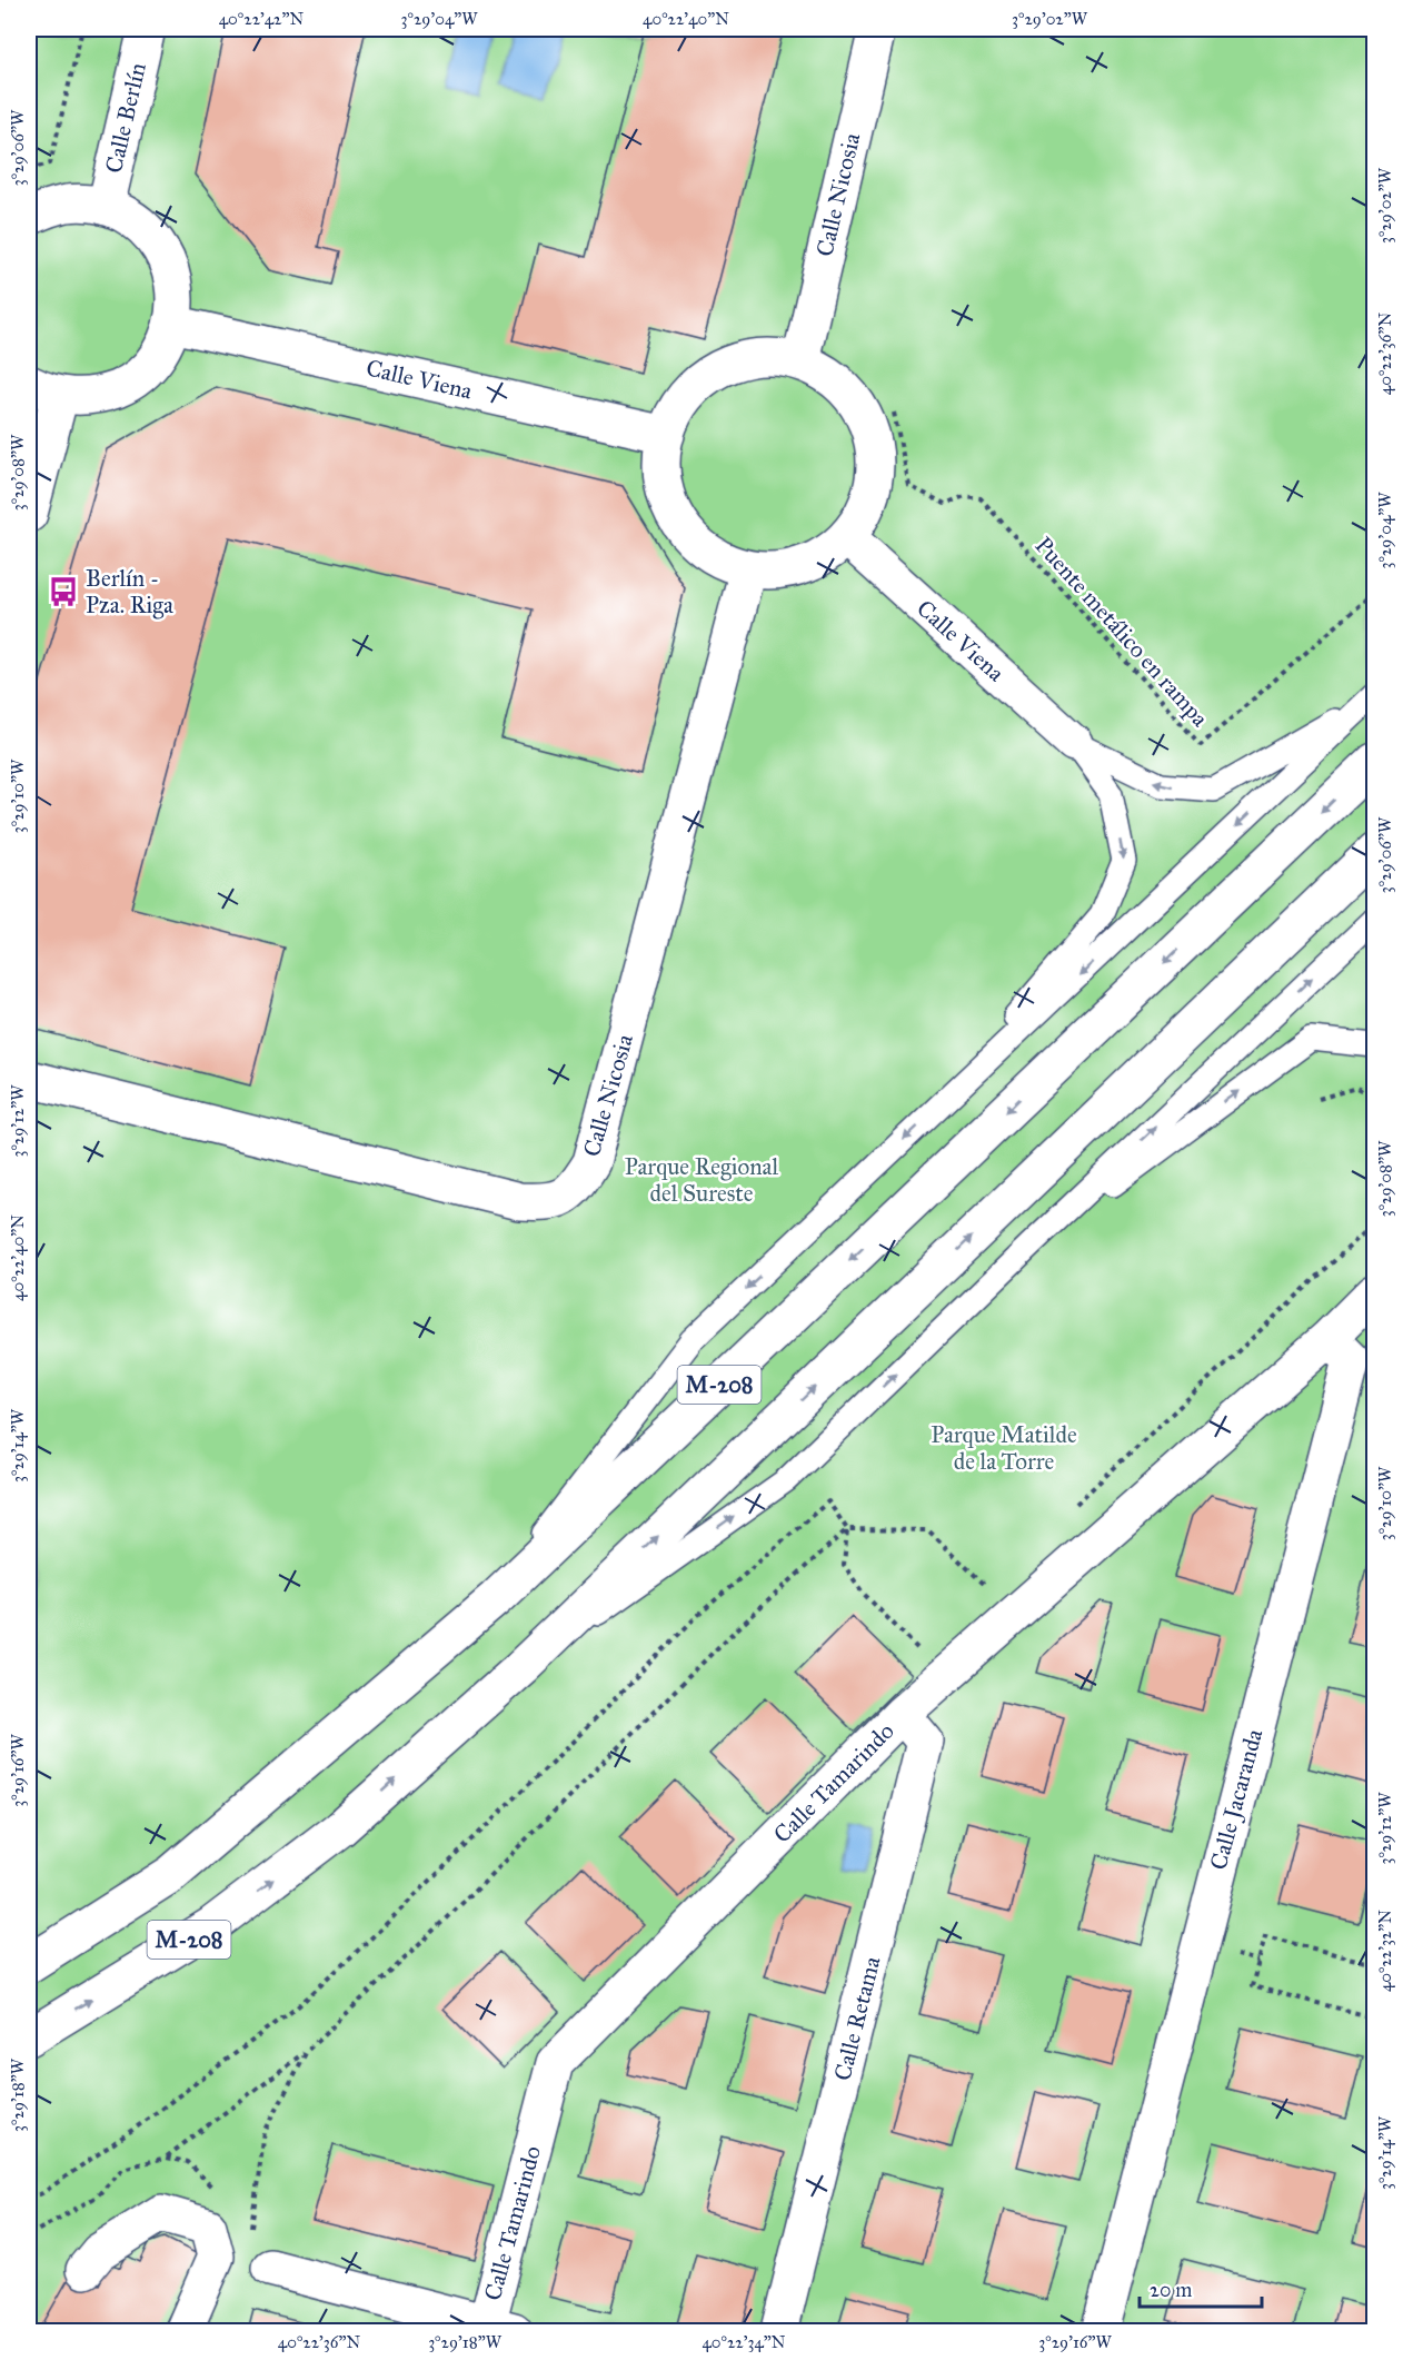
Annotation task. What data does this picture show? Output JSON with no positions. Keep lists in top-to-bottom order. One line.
{"streets":{"street":["Calle Berlín","Calle Nicosia","Calle Viena","M-208","Calle Tamarindo","Calle Jacaranda","Calle Retama"],"path":["Puente metálico en rampa"]},"crossings":[["Calle Nicosia","Calle Viena"],["Calle Tamarindo","Calle Jacaranda"],["Calle Tamarindo","Calle Retama"]],"parks":["Parque Regional del Sureste","Parque Matilde de la Torre"],"places":{"bus stop":["Berlín - Pza. Riga"]},"scale_bar":"20 m","coordinates":["40°22'42\"N","3°29'04\"W","40°22'40\"N","3°29'02\"W","3°29'06\"W","40°22'36\"N","3°29'08\"W","3°29'10\"W","3°29'12\"W","3°29'14\"W","3°29'16\"W","40°22'32\"N","3°29'18\"W","40°22'34\"N"]}
